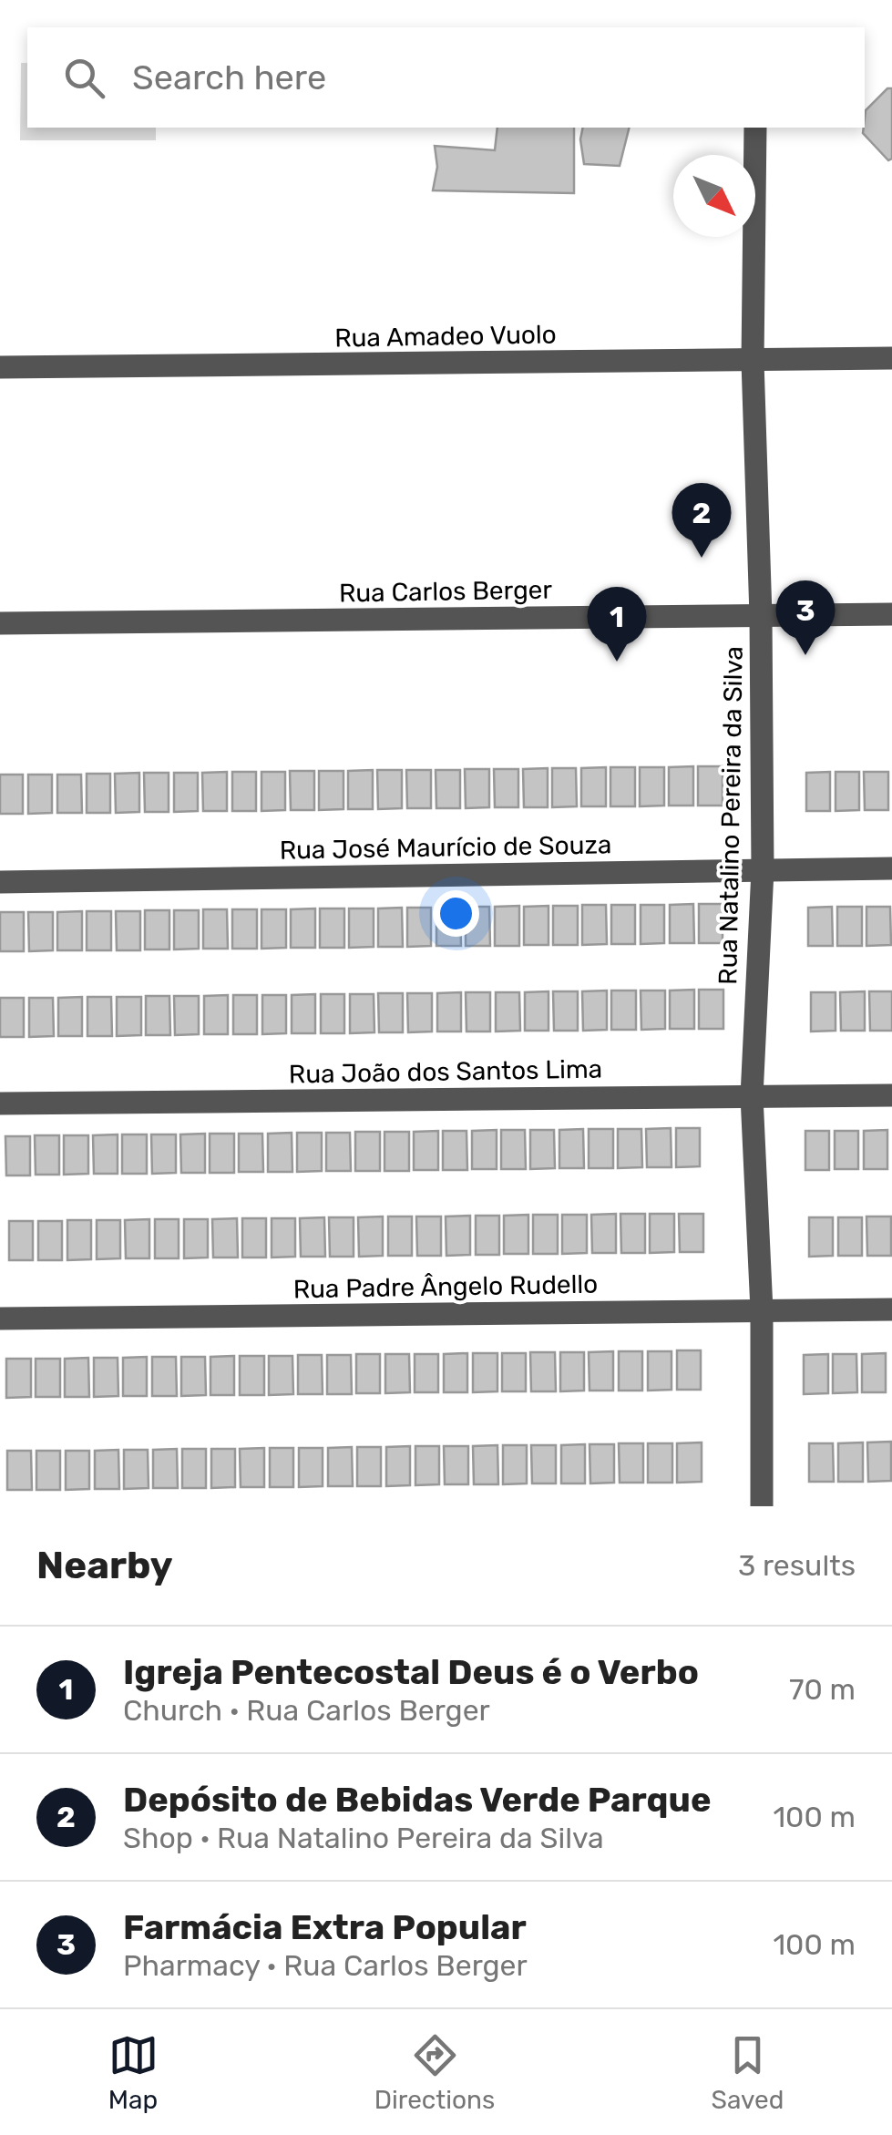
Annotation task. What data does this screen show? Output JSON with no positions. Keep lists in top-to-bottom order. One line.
{"streets":{"street":["Rua Amadeo Vuolo","Rua Carlos Berger","Rua Natalino Pereira da Silva","Rua José Maurício de Souza","Rua João dos Santos Lima","Rua Padre Ângelo Rudello"]},"crossings":[["Rua Amadeo Vuolo","Rua Natalino Pereira da Silva"],["Rua Carlos Berger","Rua Natalino Pereira da Silva"],["Rua Natalino Pereira da Silva","Rua José Maurício de Souza"],["Rua Natalino Pereira da Silva","Rua João dos Santos Lima"],["Rua Natalino Pereira da Silva","Rua Padre Ângelo Rudello"]],"north":"bottom right","page":{"search":"Search here","pins":["2","3","1"],"heading":["Nearby","3 results"],"list":[{"mark":"1","name":"Igreja Pentecostal Deus é o Verbo","note":"Church · Rua Carlos Berger","value":"70 m"},{"mark":"2","name":"Depósito de Bebidas Verde Parque","note":"Shop · Rua Natalino Pereira da Silva","value":"100 m"},{"mark":"3","name":"Farmácia Extra Popular","note":"Pharmacy · Rua Carlos Berger","value":"100 m"}],"nav":["Map","Directions","Saved"]}}
